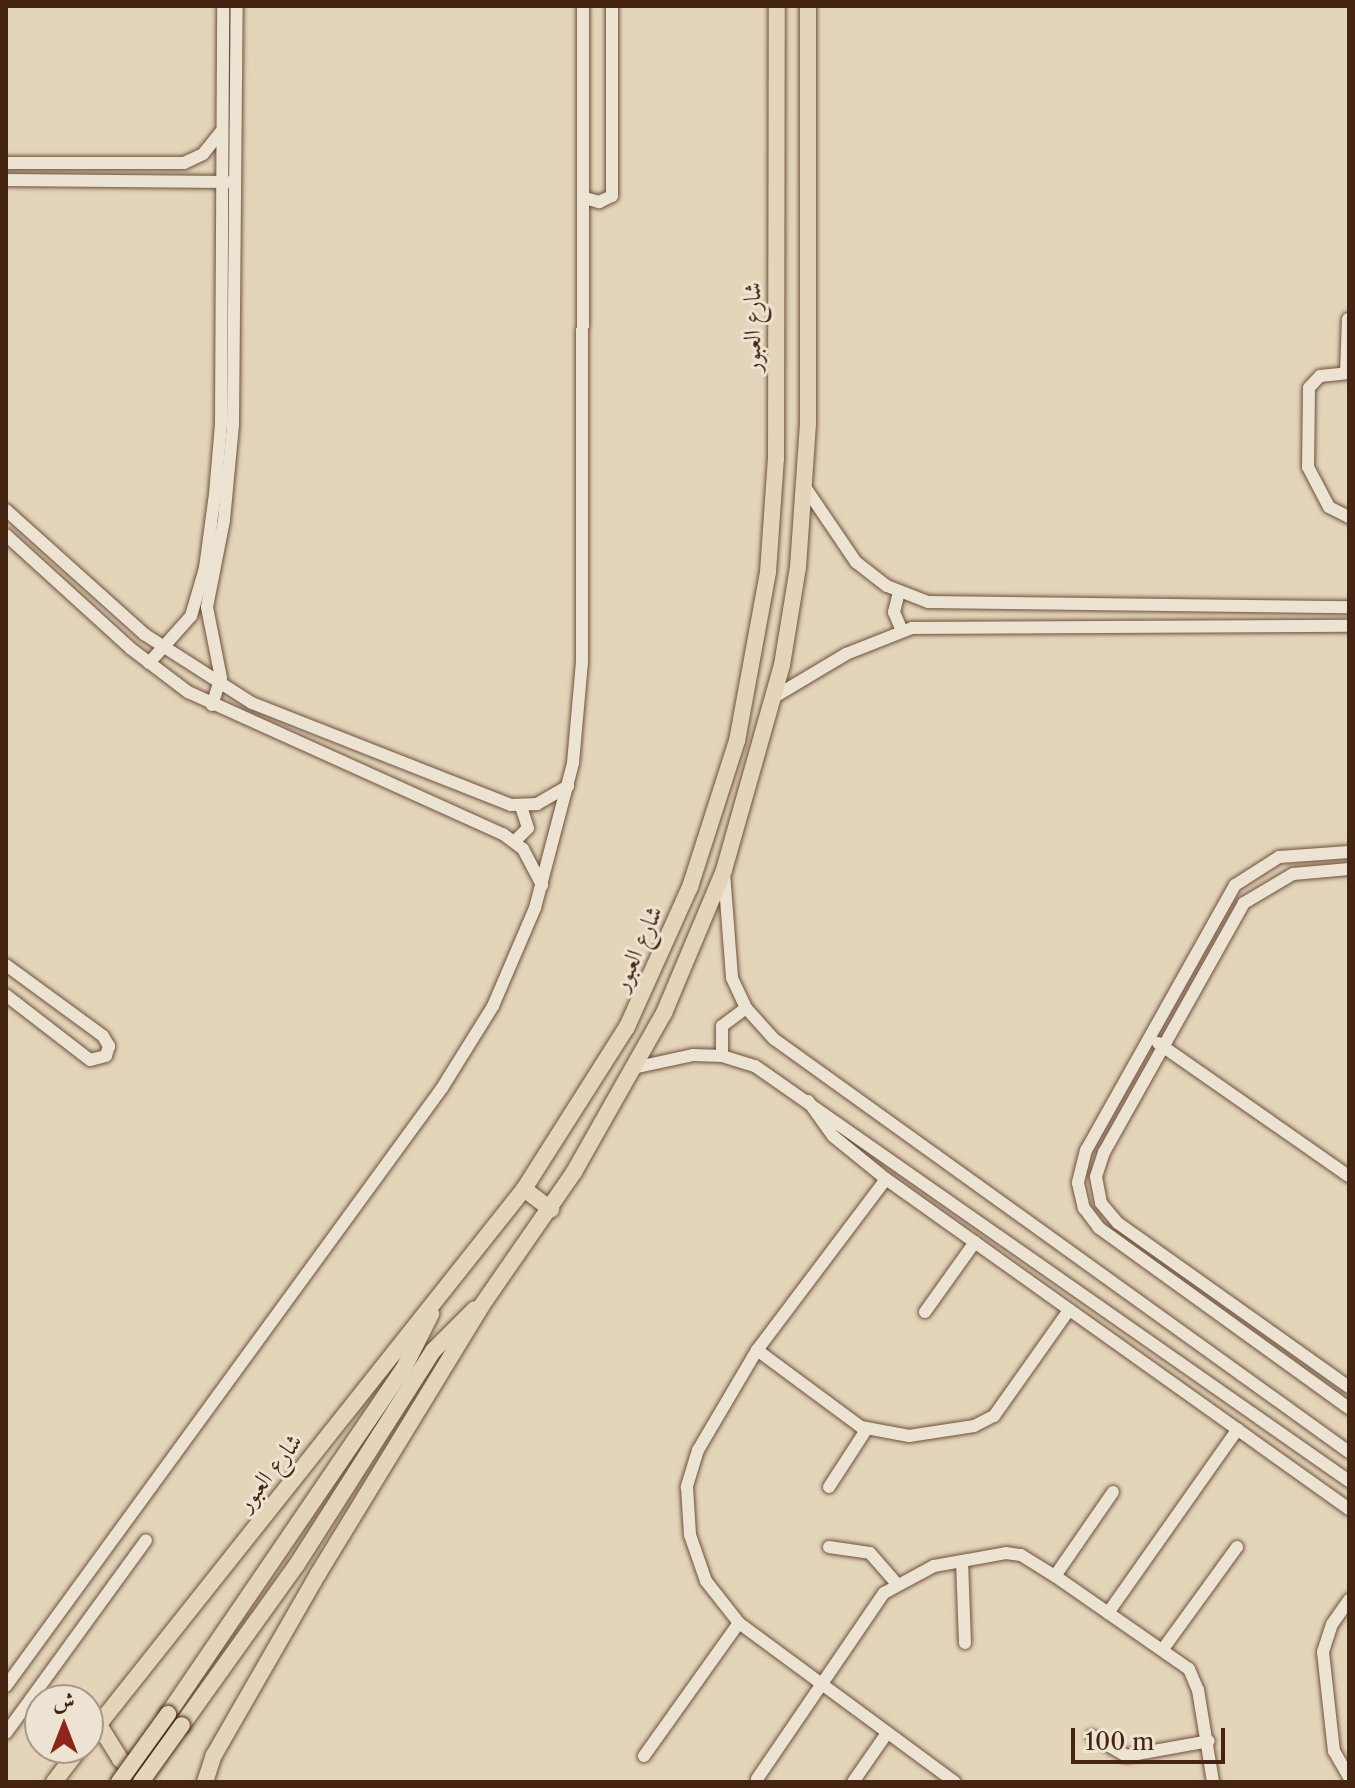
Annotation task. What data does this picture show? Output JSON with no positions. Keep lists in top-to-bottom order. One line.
{"streets":{"main road":["شارع العبور"]},"scale_bar":"100 m","north":"top"}
